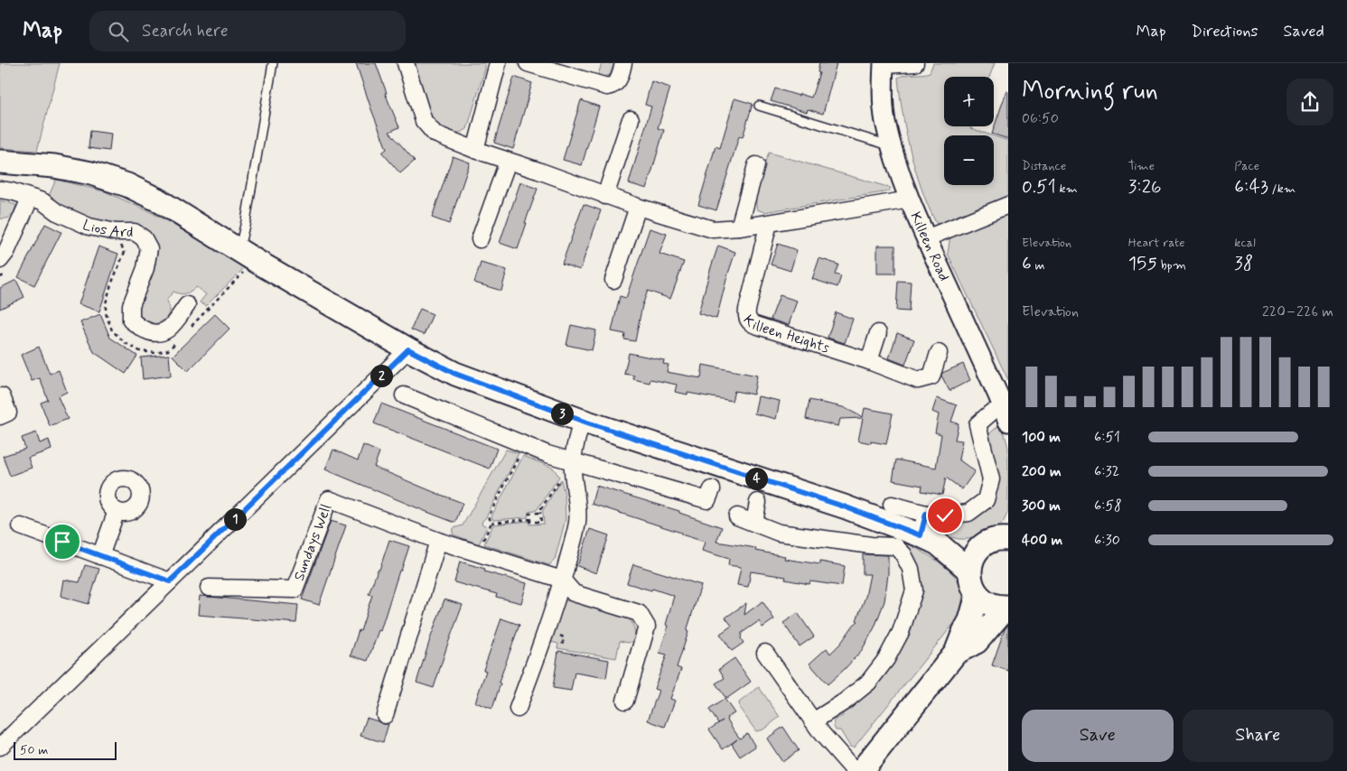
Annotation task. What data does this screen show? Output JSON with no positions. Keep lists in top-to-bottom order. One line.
{"streets":{"street":["Lios Ard","Killeen Road","Killeen Heights","Sundays Well"]},"scale_bar":"50 m","page":{"header":"Map","search":"Search here","nav":["Map","Directions","Saved"],"heading":["Morning run","06:50"],"map_buttons":["+","−"],"stats":[["Distance","0.51 km"],["Time","3:26"],["Pace","6:43 /km"],["Elevation","6 m"],["Heart rate","155 bpm"],["kcal","38"]],"chart":["Elevation","220–226 m"],"pins":["2","3","4","1"],"list":[{"name":"100 m","note":"6:51"},{"name":"200 m","note":"6:32"},{"name":"300 m","note":"6:58"},{"name":"400 m","note":"6:30"}],"buttons":["Save","Share"],"scale":"50 m"}}
